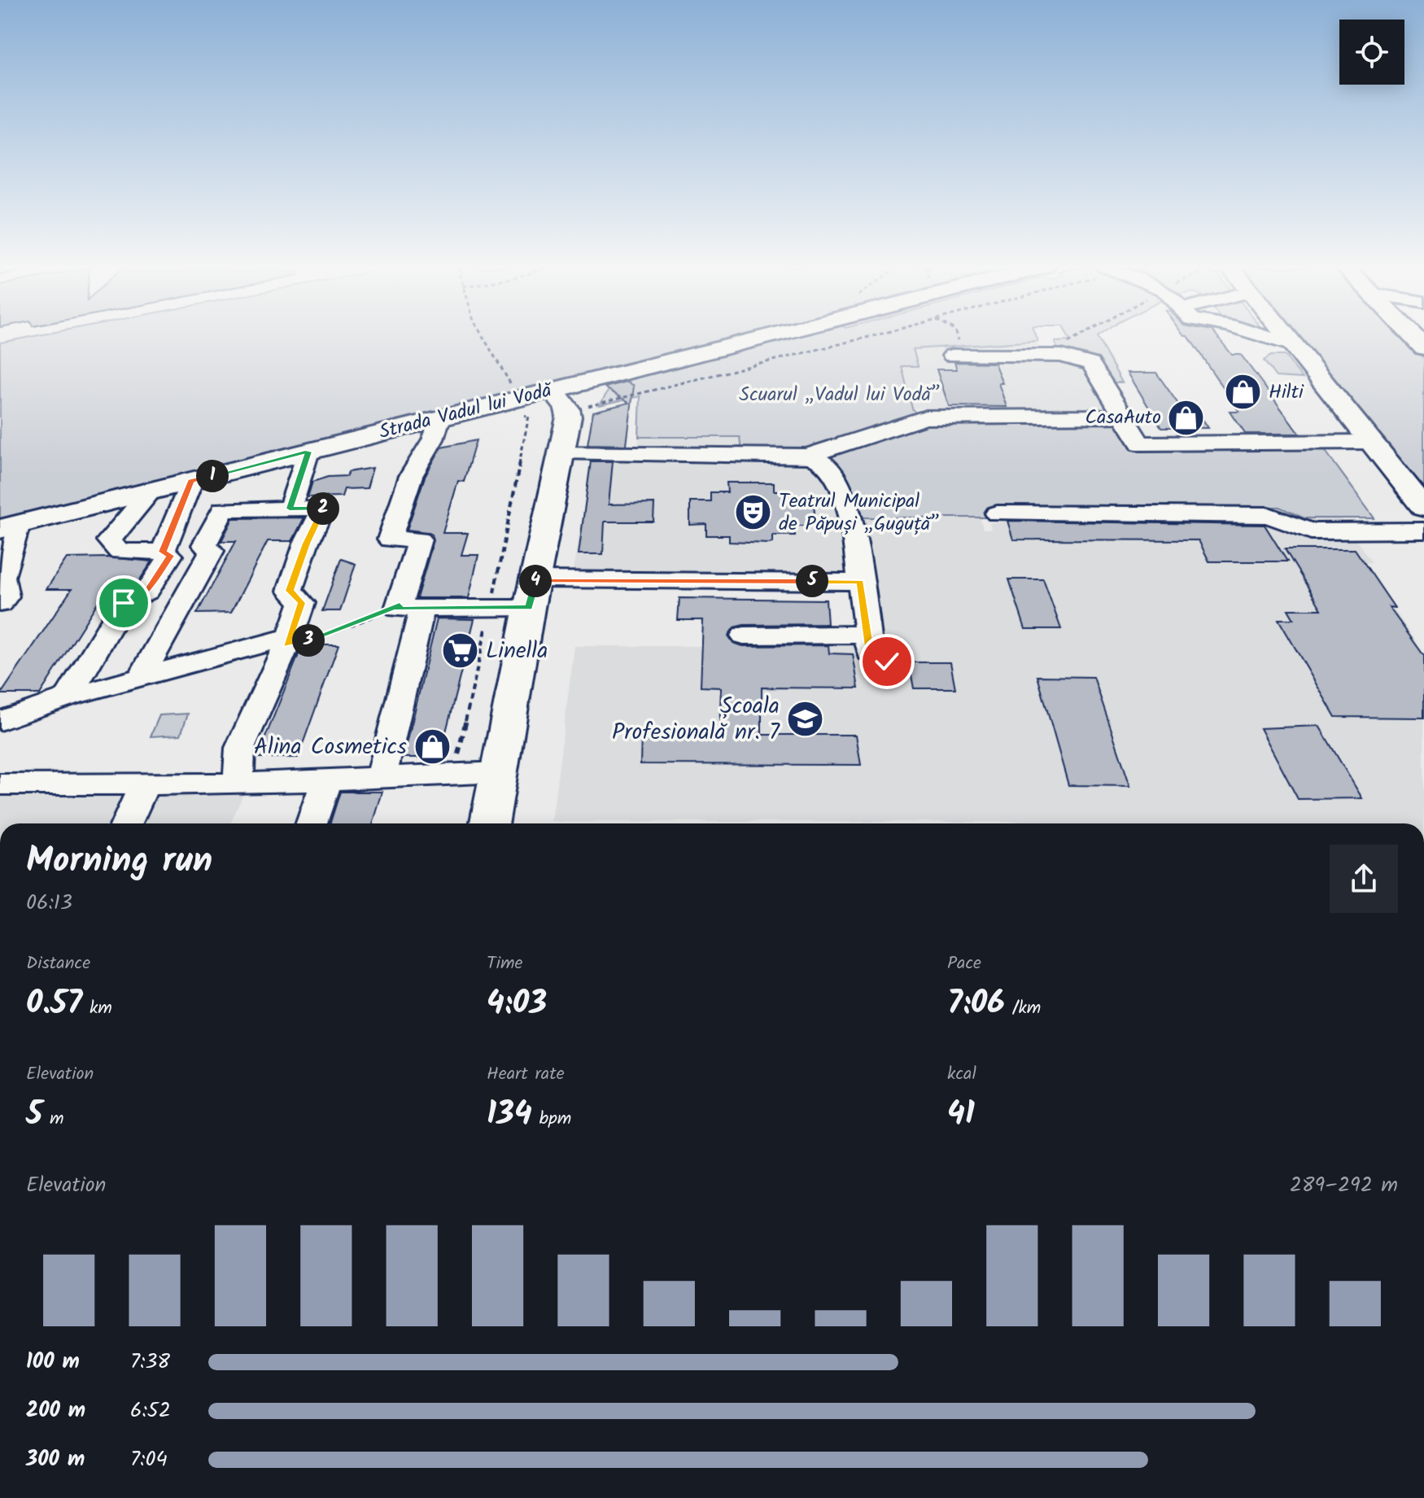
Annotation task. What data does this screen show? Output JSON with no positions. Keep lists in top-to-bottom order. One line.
{"streets":{"main road":["Strada Vadul lui Vodă"]},"parks":["Scuarul „Vadul lui Vodă”"],"places":{"shop":["Hilti","CasaAuto","Alina Cosmetics"],"theatre":["Teatrul Municipal de Păpuși „Guguță”"],"supermarket":["Linella"],"school or university":["Școala Profesională nr. 7"]},"page":{"pins":["1","2","4","5","3"],"heading":["Morning run","06:13"],"stats":[["Distance","0.57 km"],["Time","4:03"],["Pace","7:06 /km"],["Elevation","5 m"],["Heart rate","134 bpm"],["kcal","41"]],"chart":["Elevation","289–292 m"],"list":[{"name":"100 m","note":"7:38"},{"name":"200 m","note":"6:52"},{"name":"300 m","note":"7:04"}]}}
